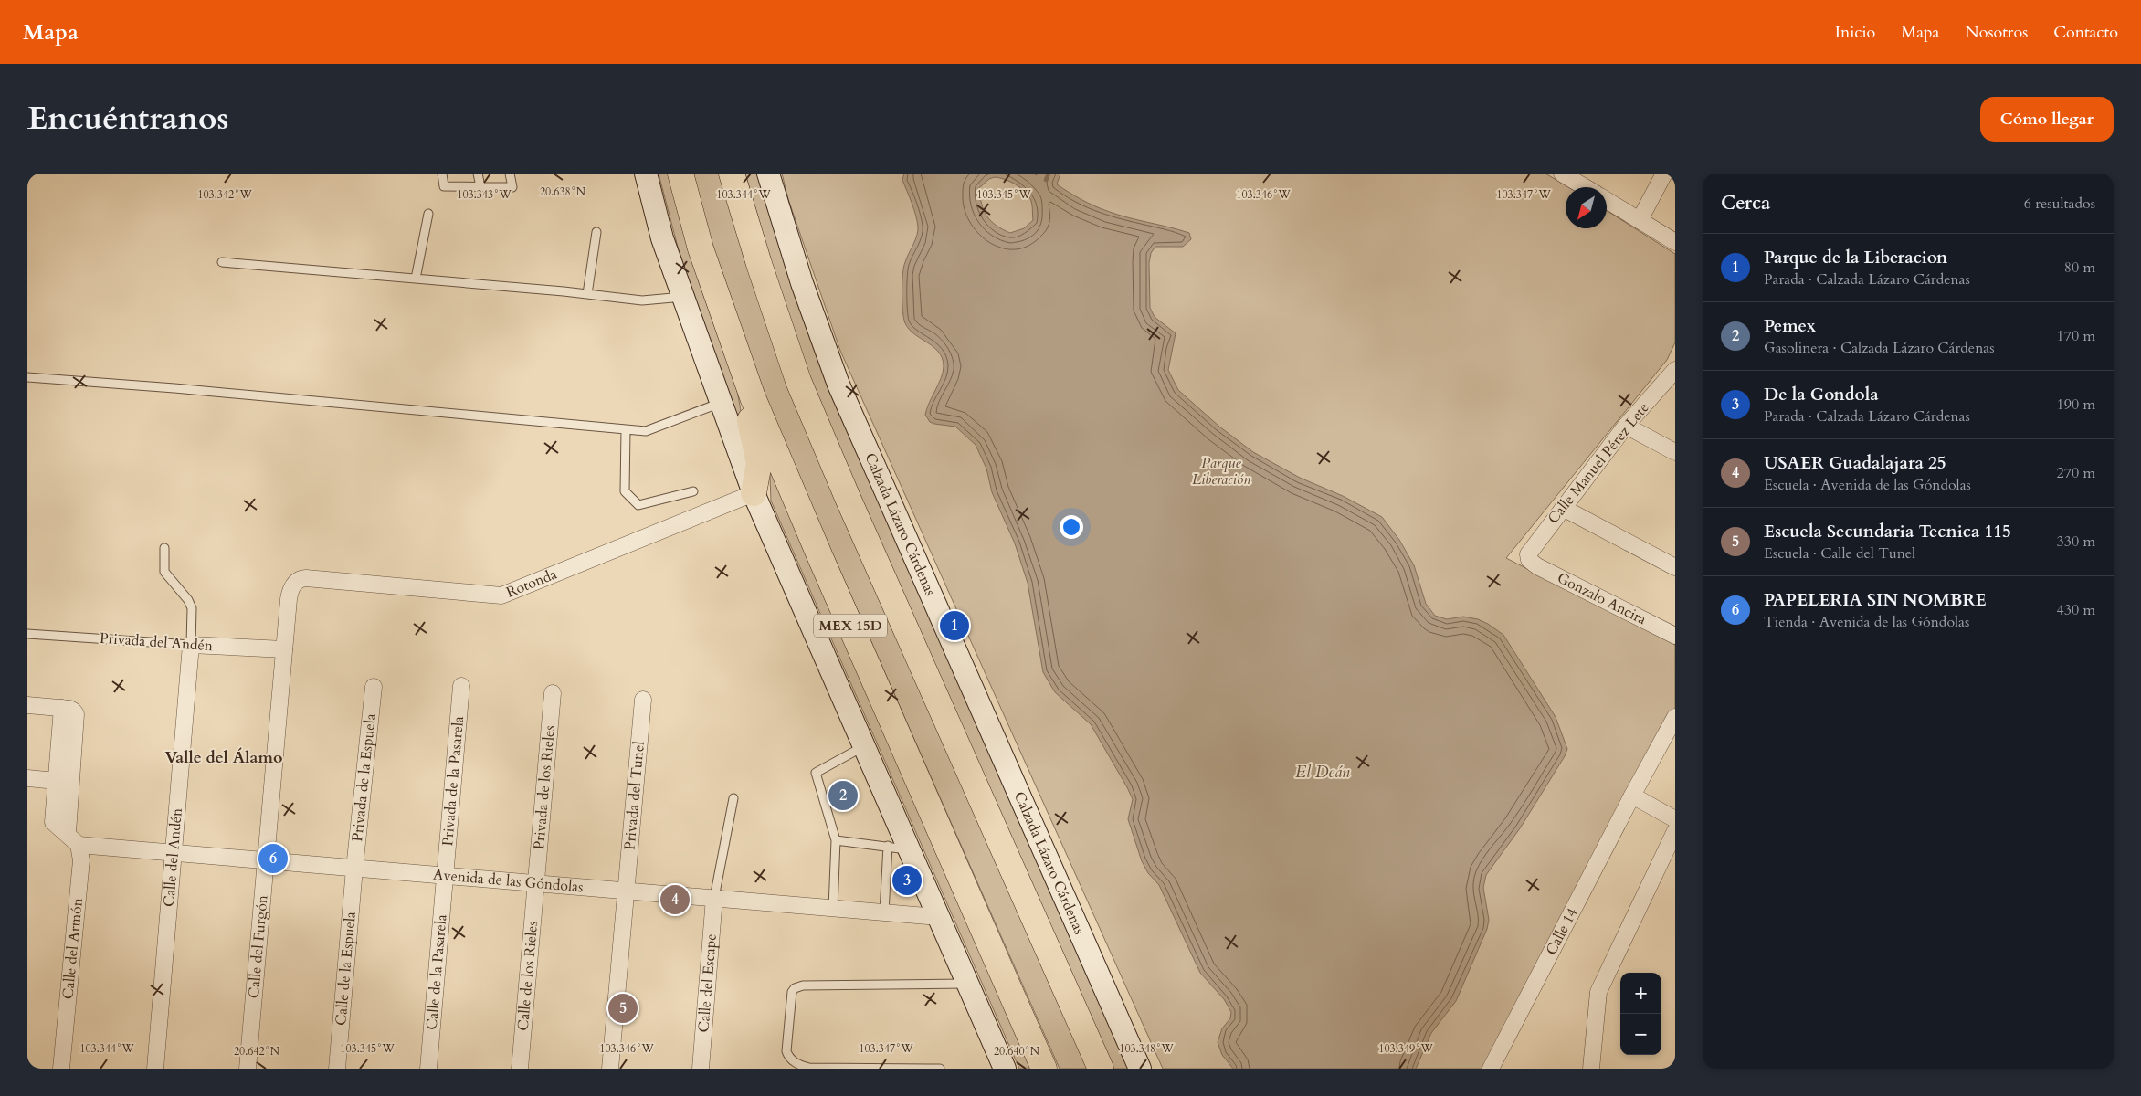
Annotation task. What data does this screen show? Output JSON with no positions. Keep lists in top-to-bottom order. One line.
{"streets":{"highway":["MEX 15D"],"main road":["Calzada Lázaro Cárdenas"],"street":["Calle Manuel Pérez Lete","Rotonda","Gonzalo Ancira","Privada del Andén","Privada de la Espuela","Privada de la Pasarela","Privada de los Rieles","Privada del Tunel","Calle del Andén","Avenida de las Góndolas","Calle 14","Calle del Furgón","Calle del Armón","Calle de la Espuela","Calle de la Pasarela","Calle de los Rieles","Calle del Escape"]},"crossings":[["Calle Manuel Pérez Lete","Gonzalo Ancira"],["Rotonda","Calle del Furgón"],["Privada del Andén","Calle del Andén"],["Privada del Andén","Calle del Furgón"],["Privada de la Espuela","Avenida de las Góndolas"],["Privada de la Espuela","Calle de la Espuela"],["Privada de la Pasarela","Avenida de las Góndolas"],["Privada de la Pasarela","Calle de la Pasarela"],["Privada de los Rieles","Avenida de las Góndolas"],["Privada de los Rieles","Calle de los Rieles"],["Privada del Tunel","Avenida de las Góndolas"],["Calle del Andén","Avenida de las Góndolas"],["Avenida de las Góndolas","Calle del Furgón"],["Avenida de las Góndolas","Calle del Armón"],["Avenida de las Góndolas","Calle de la Espuela"],["Avenida de las Góndolas","Calle de la Pasarela"],["Avenida de las Góndolas","Calle de los Rieles"],["Avenida de las Góndolas","Calle del Escape"]],"districts":["Valle del Álamo"],"water":["El Deán"],"parks":["Parque Liberación"],"north":"bottom left","page":{"header":"Mapa","nav":["Inicio","Mapa","Nosotros","Contacto"],"title":"Encuéntranos","buttons":"Cómo llegar","heading":["Cerca","6 resultados"],"list":[{"mark":"1","name":"Parque de la Liberacion","note":"Parada · Calzada Lázaro Cárdenas","value":"80 m"},{"mark":"2","name":"Pemex","note":"Gasolinera · Calzada Lázaro Cárdenas","value":"170 m"},{"mark":"3","name":"De la Gondola","note":"Parada · Calzada Lázaro Cárdenas","value":"190 m"},{"mark":"4","name":"USAER Guadalajara 25","note":"Escuela · Avenida de las Góndolas","value":"270 m"},{"mark":"5","name":"Escuela Secundaria Tecnica 115","note":"Escuela · Calle del Tunel","value":"330 m"},{"mark":"6","name":"PAPELERIA SIN NOMBRE","note":"Tienda · Avenida de las Góndolas","value":"430 m"}],"pins":["1","2","6","3","4","5"],"map_buttons":["+","−"]},"coordinates":["20.638°N","103.343°W","103.344°W","103.345°W","103.346°W","103.347°W","103.342°W","103.348°W","103.349°W","20.642°N","20.640°N"]}
